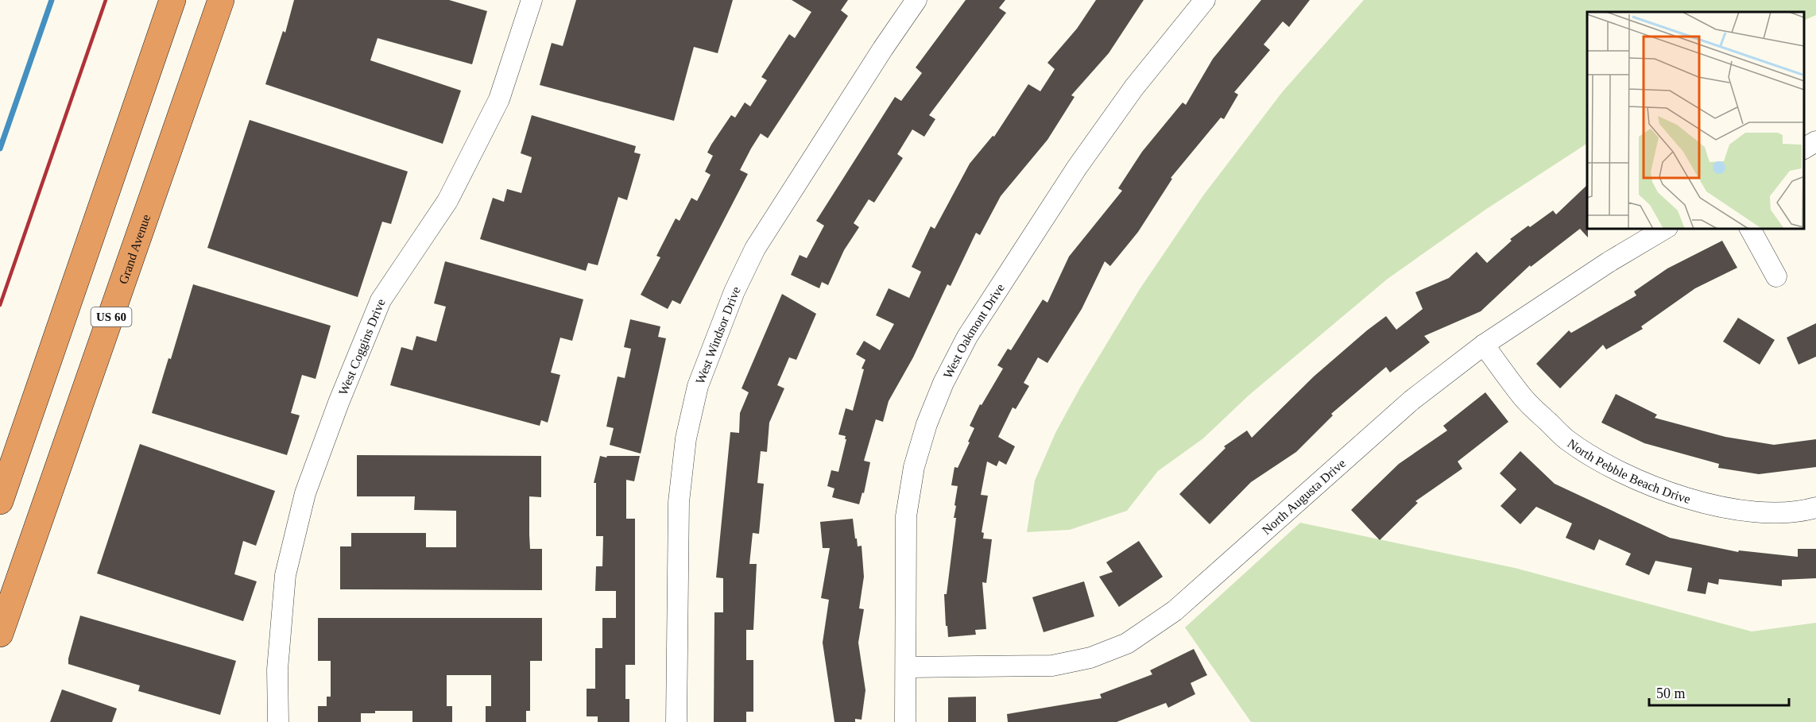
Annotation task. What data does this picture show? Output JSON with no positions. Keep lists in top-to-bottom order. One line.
{"streets":{"highway":["Grand Avenue","US 60"],"street":["West Oakmont Drive","West Windsor Drive","West Coggins Drive","North Pebble Beach Drive","North Augusta Drive"]},"crossings":[["West Oakmont Drive","North Augusta Drive"],["North Pebble Beach Drive","North Augusta Drive"]],"scale_bar":"50 m"}
